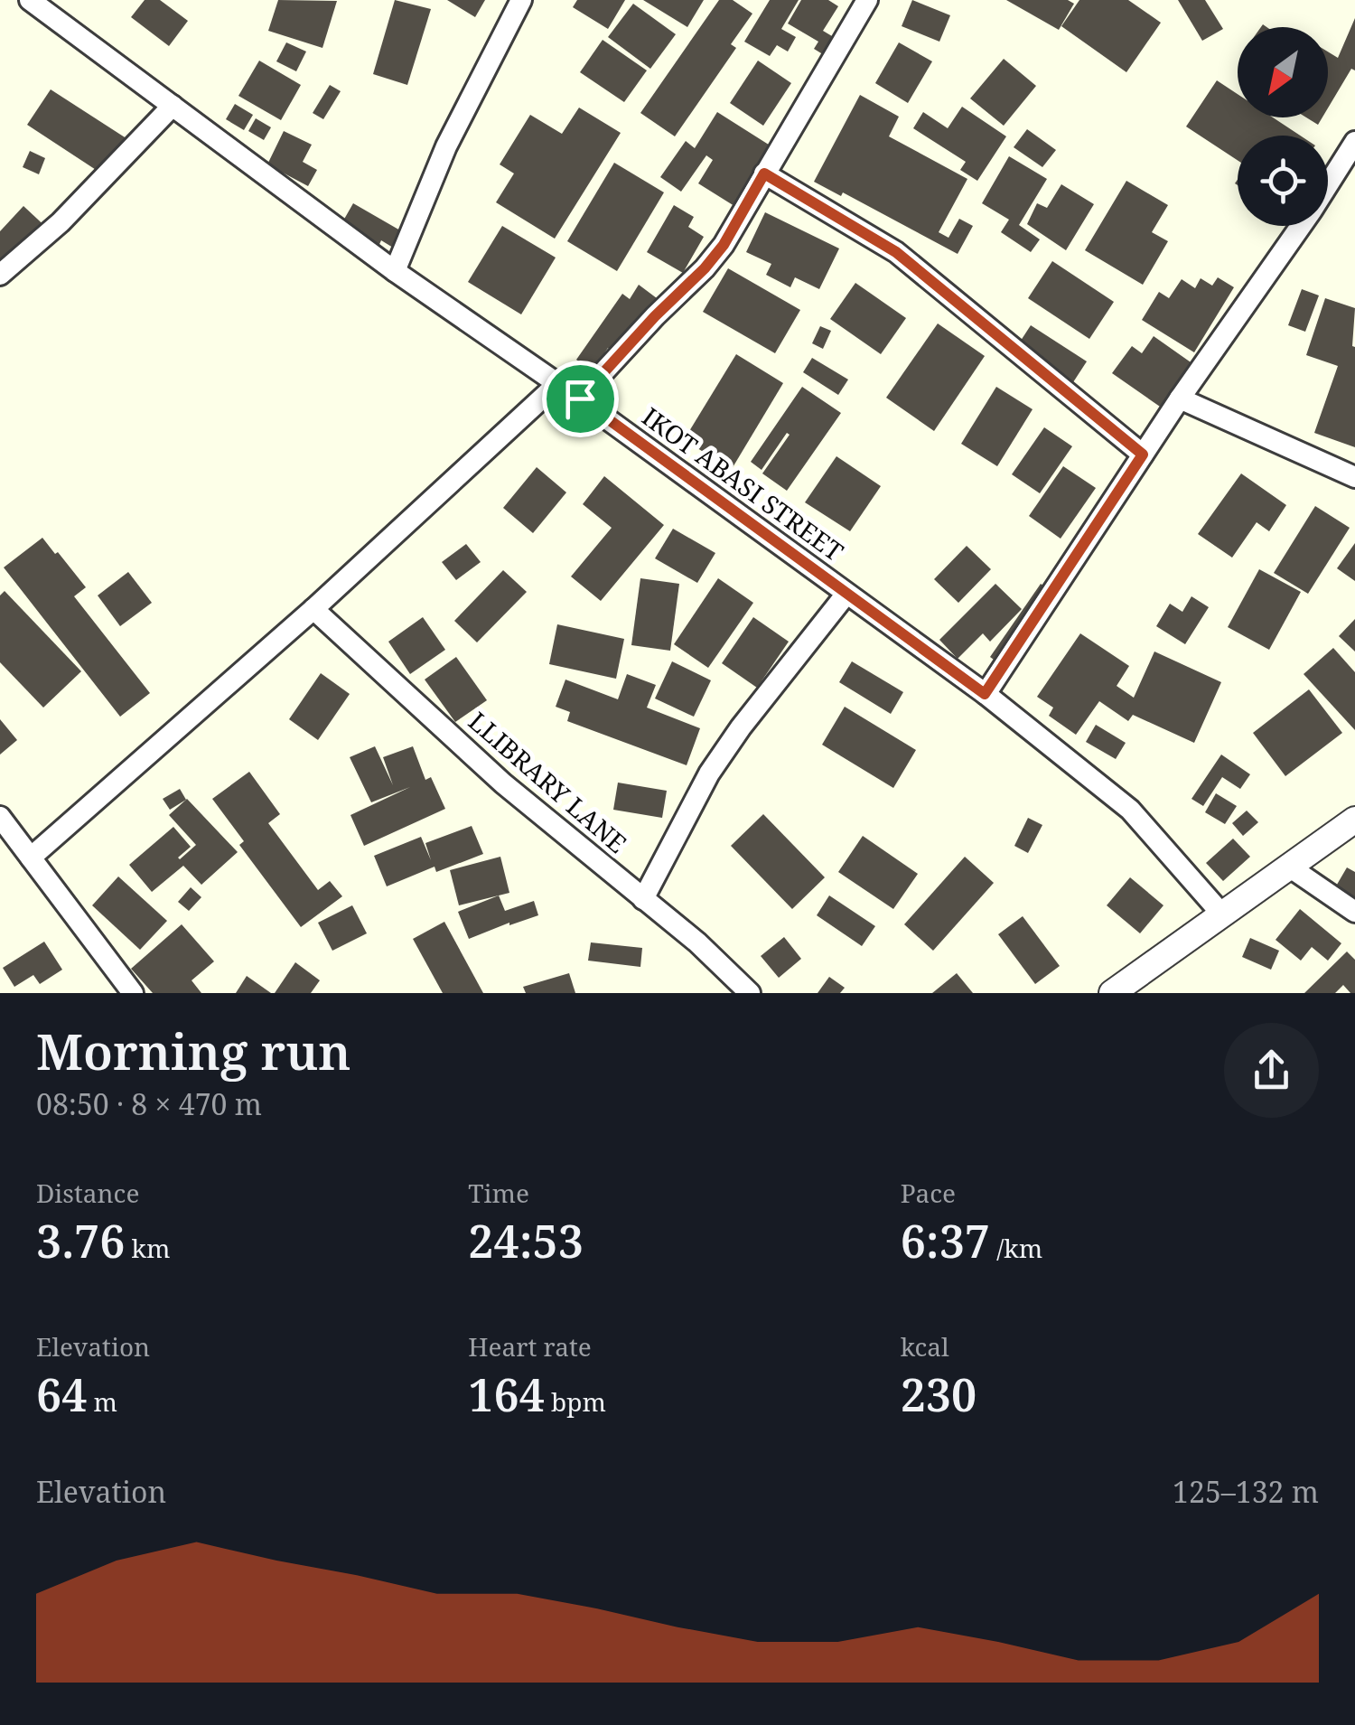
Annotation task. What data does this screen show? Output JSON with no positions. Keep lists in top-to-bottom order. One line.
{"streets":{"street":["IKOT ABASI STREET","LLIBRARY LANE"]},"north":"bottom left","page":{"heading":["Morning run","08:50 · 8 × 470 m"],"stats":[["Distance","3.76 km"],["Time","24:53"],["Pace","6:37 /km"],["Elevation","64 m"],["Heart rate","164 bpm"],["kcal","230"]],"chart":["Elevation","125–132 m"]}}
